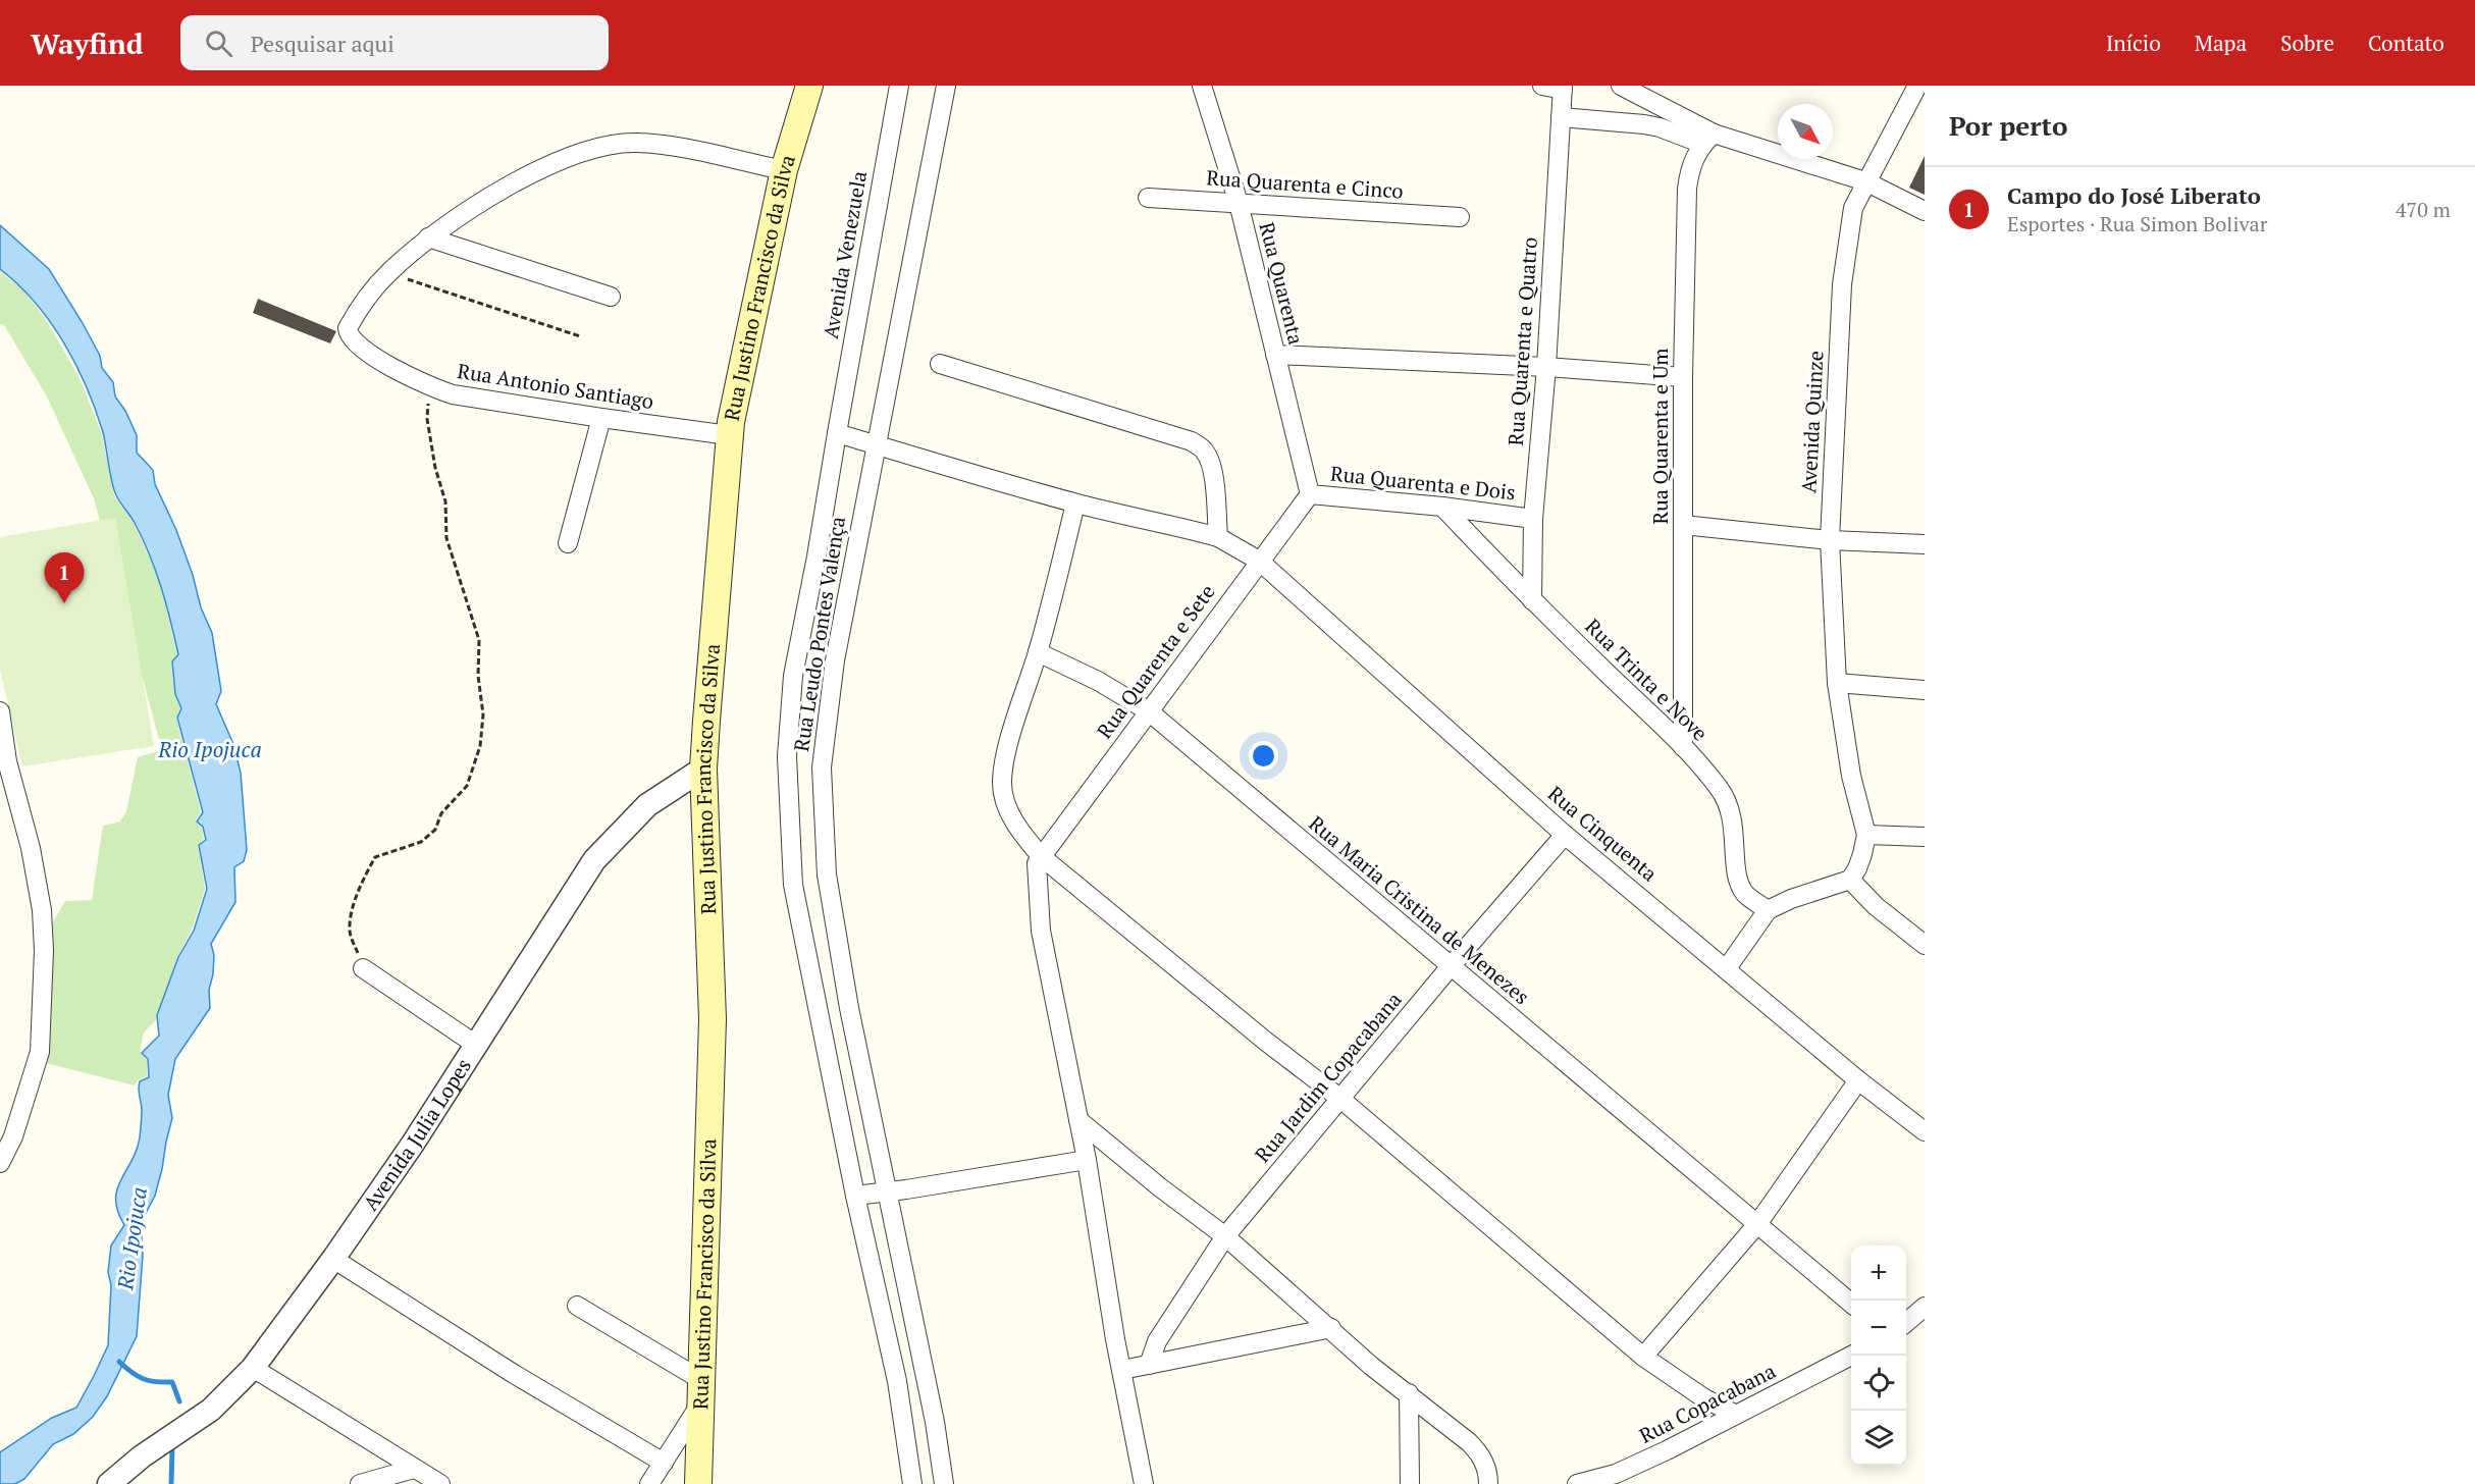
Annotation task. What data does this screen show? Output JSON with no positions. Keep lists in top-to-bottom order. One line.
{"streets":{"main road":["Rua Justino Francisco da Silva"],"street":["Rua Quarenta e Cinco","Avenida Venezuela","Rua Quarenta","Rua Quarenta e Quatro","Rua Antonio Santiago","Avenida Quinze","Rua Quarenta e Um","Rua Quarenta e Dois","Rua Leudo Pontes Valença","Rua Quarenta e Sete","Rua Trinta e Nove","Rua Cinquenta","Rua Maria Cristina de Menezes","Rua Jardim Copacabana","Avenida Julia Lopes","Rua Copacabana"]},"crossings":[["Rua Quarenta e Cinco","Rua Quarenta"],["Avenida Venezuela","Rua Cinquenta"],["Rua Quarenta","Rua Quarenta e Dois"],["Rua Quarenta","Rua Quarenta e Sete"],["Rua Justino Francisco da Silva","Rua Antonio Santiago"],["Rua Justino Francisco da Silva","Avenida Julia Lopes"],["Rua Quarenta e Quatro","Rua Quarenta e Dois"],["Rua Quarenta e Quatro","Rua Trinta e Nove"],["Rua Quarenta e Um","Rua Trinta e Nove"],["Rua Quarenta e Dois","Rua Quarenta e Sete"],["Rua Quarenta e Dois","Rua Trinta e Nove"],["Rua Leudo Pontes Valença","Rua Cinquenta"],["Rua Quarenta e Sete","Rua Cinquenta"],["Rua Quarenta e Sete","Rua Maria Cristina de Menezes"],["Rua Cinquenta","Rua Jardim Copacabana"],["Rua Maria Cristina de Menezes","Rua Jardim Copacabana"]],"water":["Rio Ipojuca"],"north":"bottom right","page":{"header":"Wayfind","search":"Pesquisar aqui","nav":["Início","Mapa","Sobre","Contato"],"heading":"Por perto","list":[{"mark":"1","name":"Campo do José Liberato","note":"Esportes · Rua Simon Bolivar","value":"470 m"}],"pins":"1","map_buttons":["+","−"]}}
